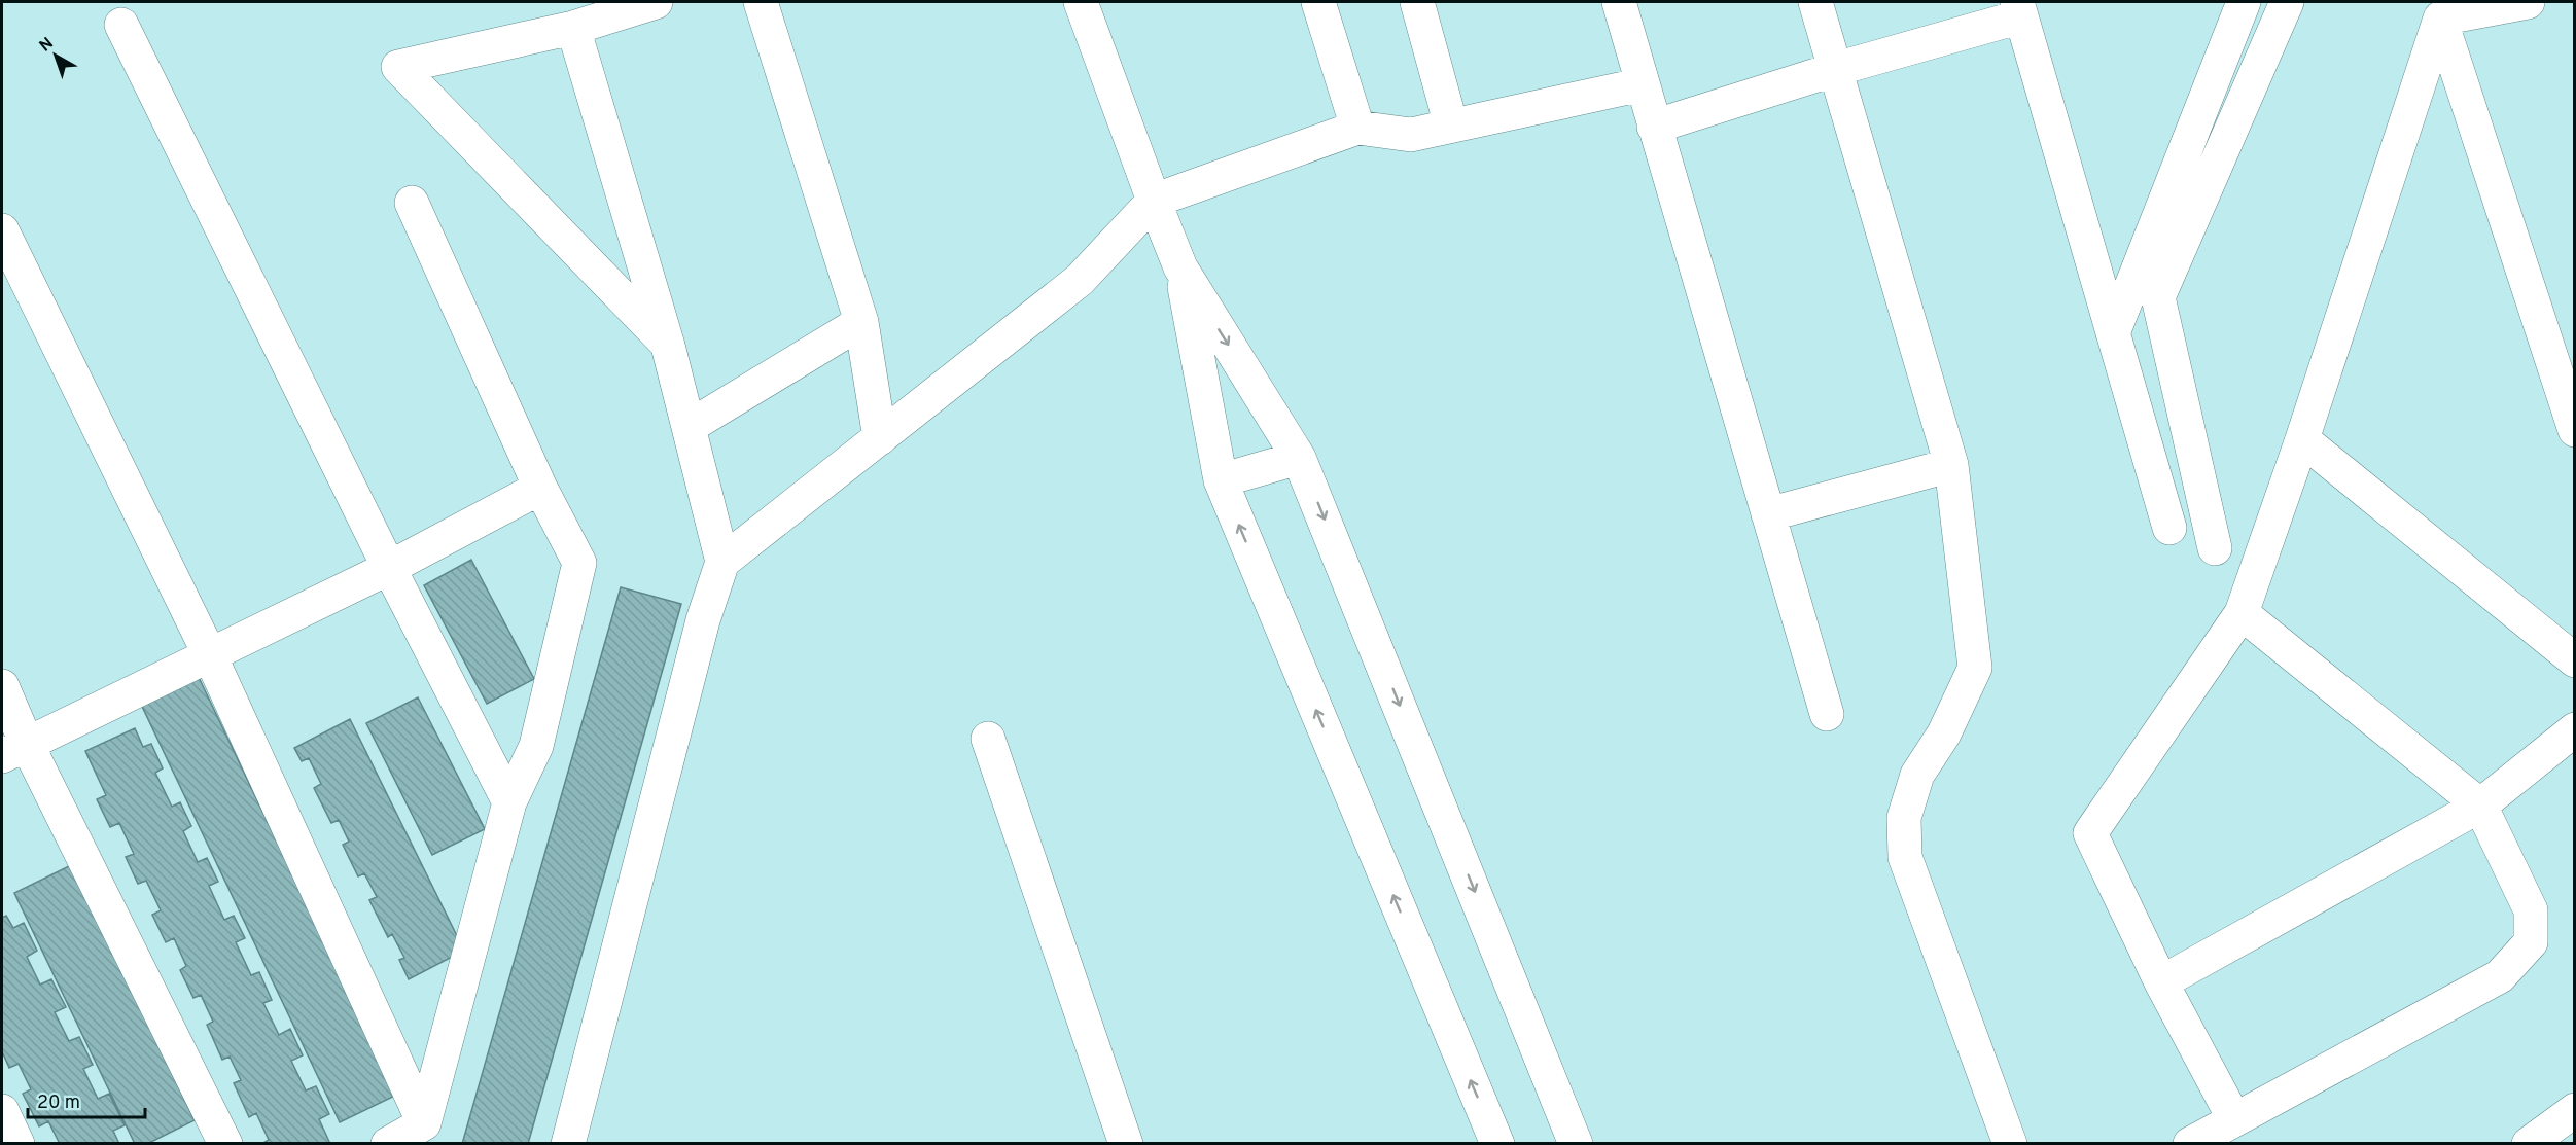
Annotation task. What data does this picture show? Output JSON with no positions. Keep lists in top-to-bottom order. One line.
{"scale_bar":"20 m","north":"top left"}
